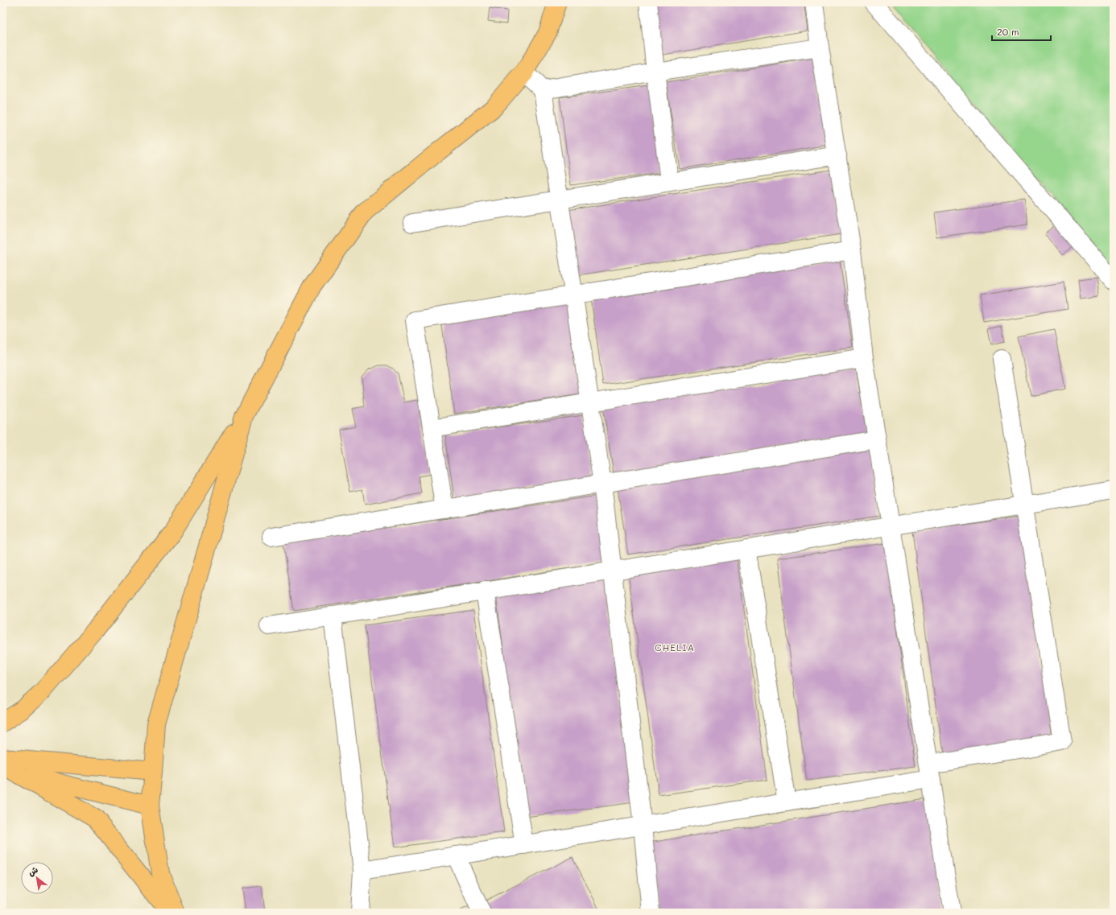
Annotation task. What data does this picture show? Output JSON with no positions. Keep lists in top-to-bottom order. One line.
{"districts":["CHELIA"],"scale_bar":"20 m","north":"top left"}
